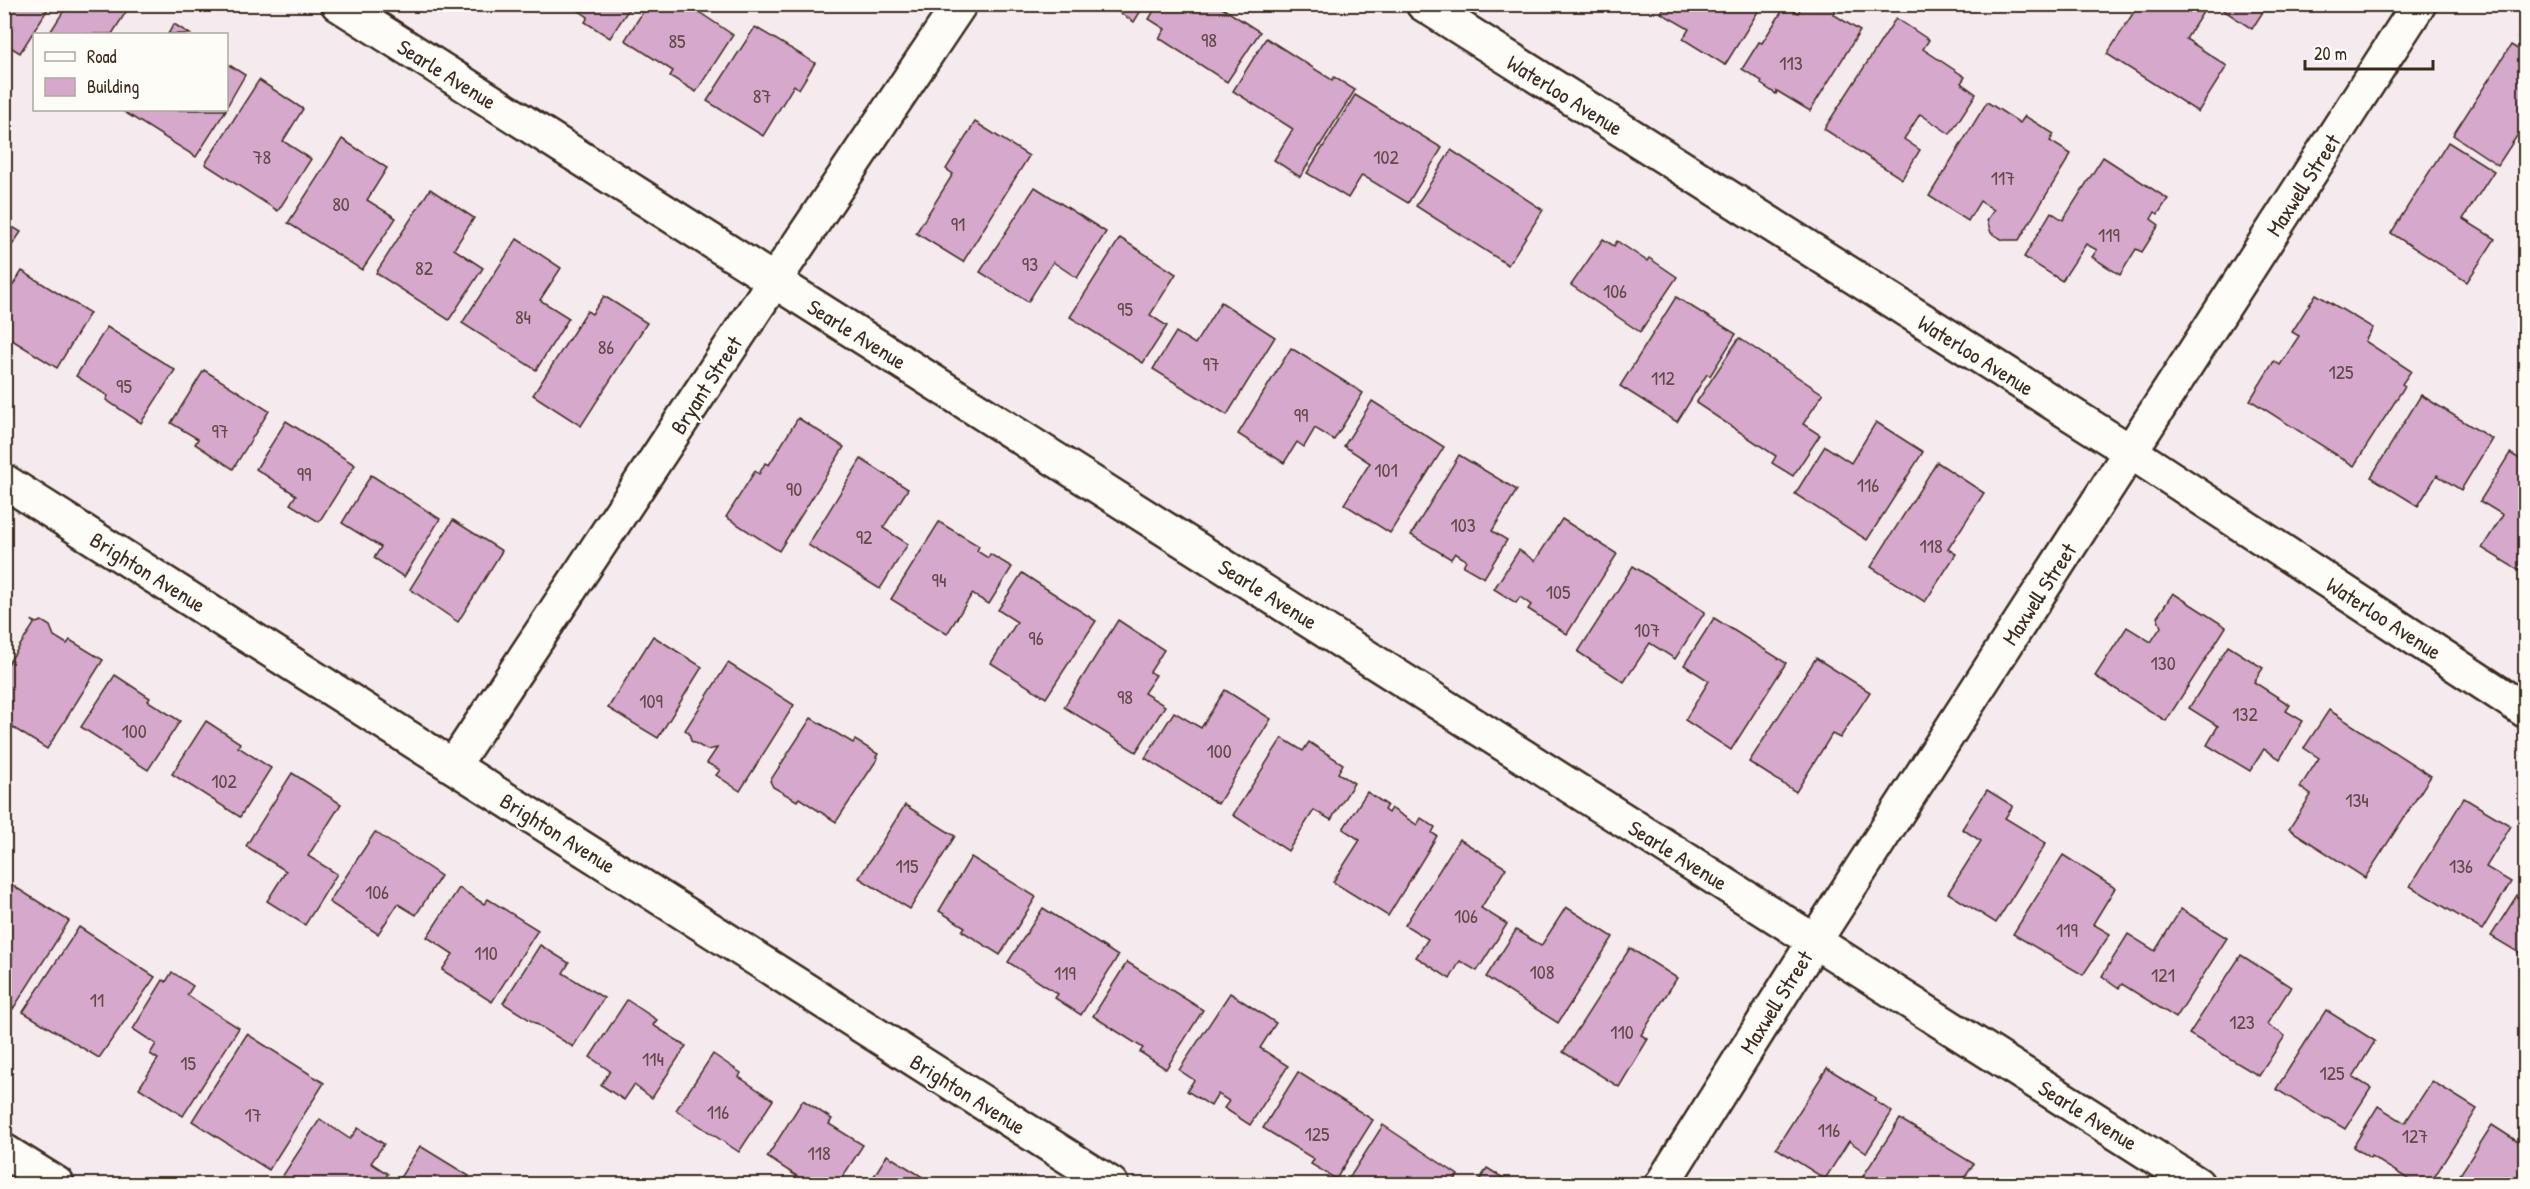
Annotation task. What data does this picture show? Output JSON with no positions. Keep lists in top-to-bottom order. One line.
{"streets":{"street":["Searle Avenue","Waterloo Avenue","Maxwell Street","Bryant Street","Brighton Avenue"]},"crossings":[["Searle Avenue","Maxwell Street"],["Searle Avenue","Bryant Street"],["Waterloo Avenue","Maxwell Street"],["Bryant Street","Brighton Avenue"]],"house_numbers":["98","85","113","87","78","102","117","80","91","119","93","82","106","95","84","86","97","125","112","95","99","97","101","99","116","90","103","92","118","94","105","107","96","130","98","109","132","100","100","102","134","115","136","106","106","119","110","108","119","121","11","123","110","114","15","125","116","17","116","125","127","118"],"legend":["Road","Building"],"scale_bar":"20 m"}
